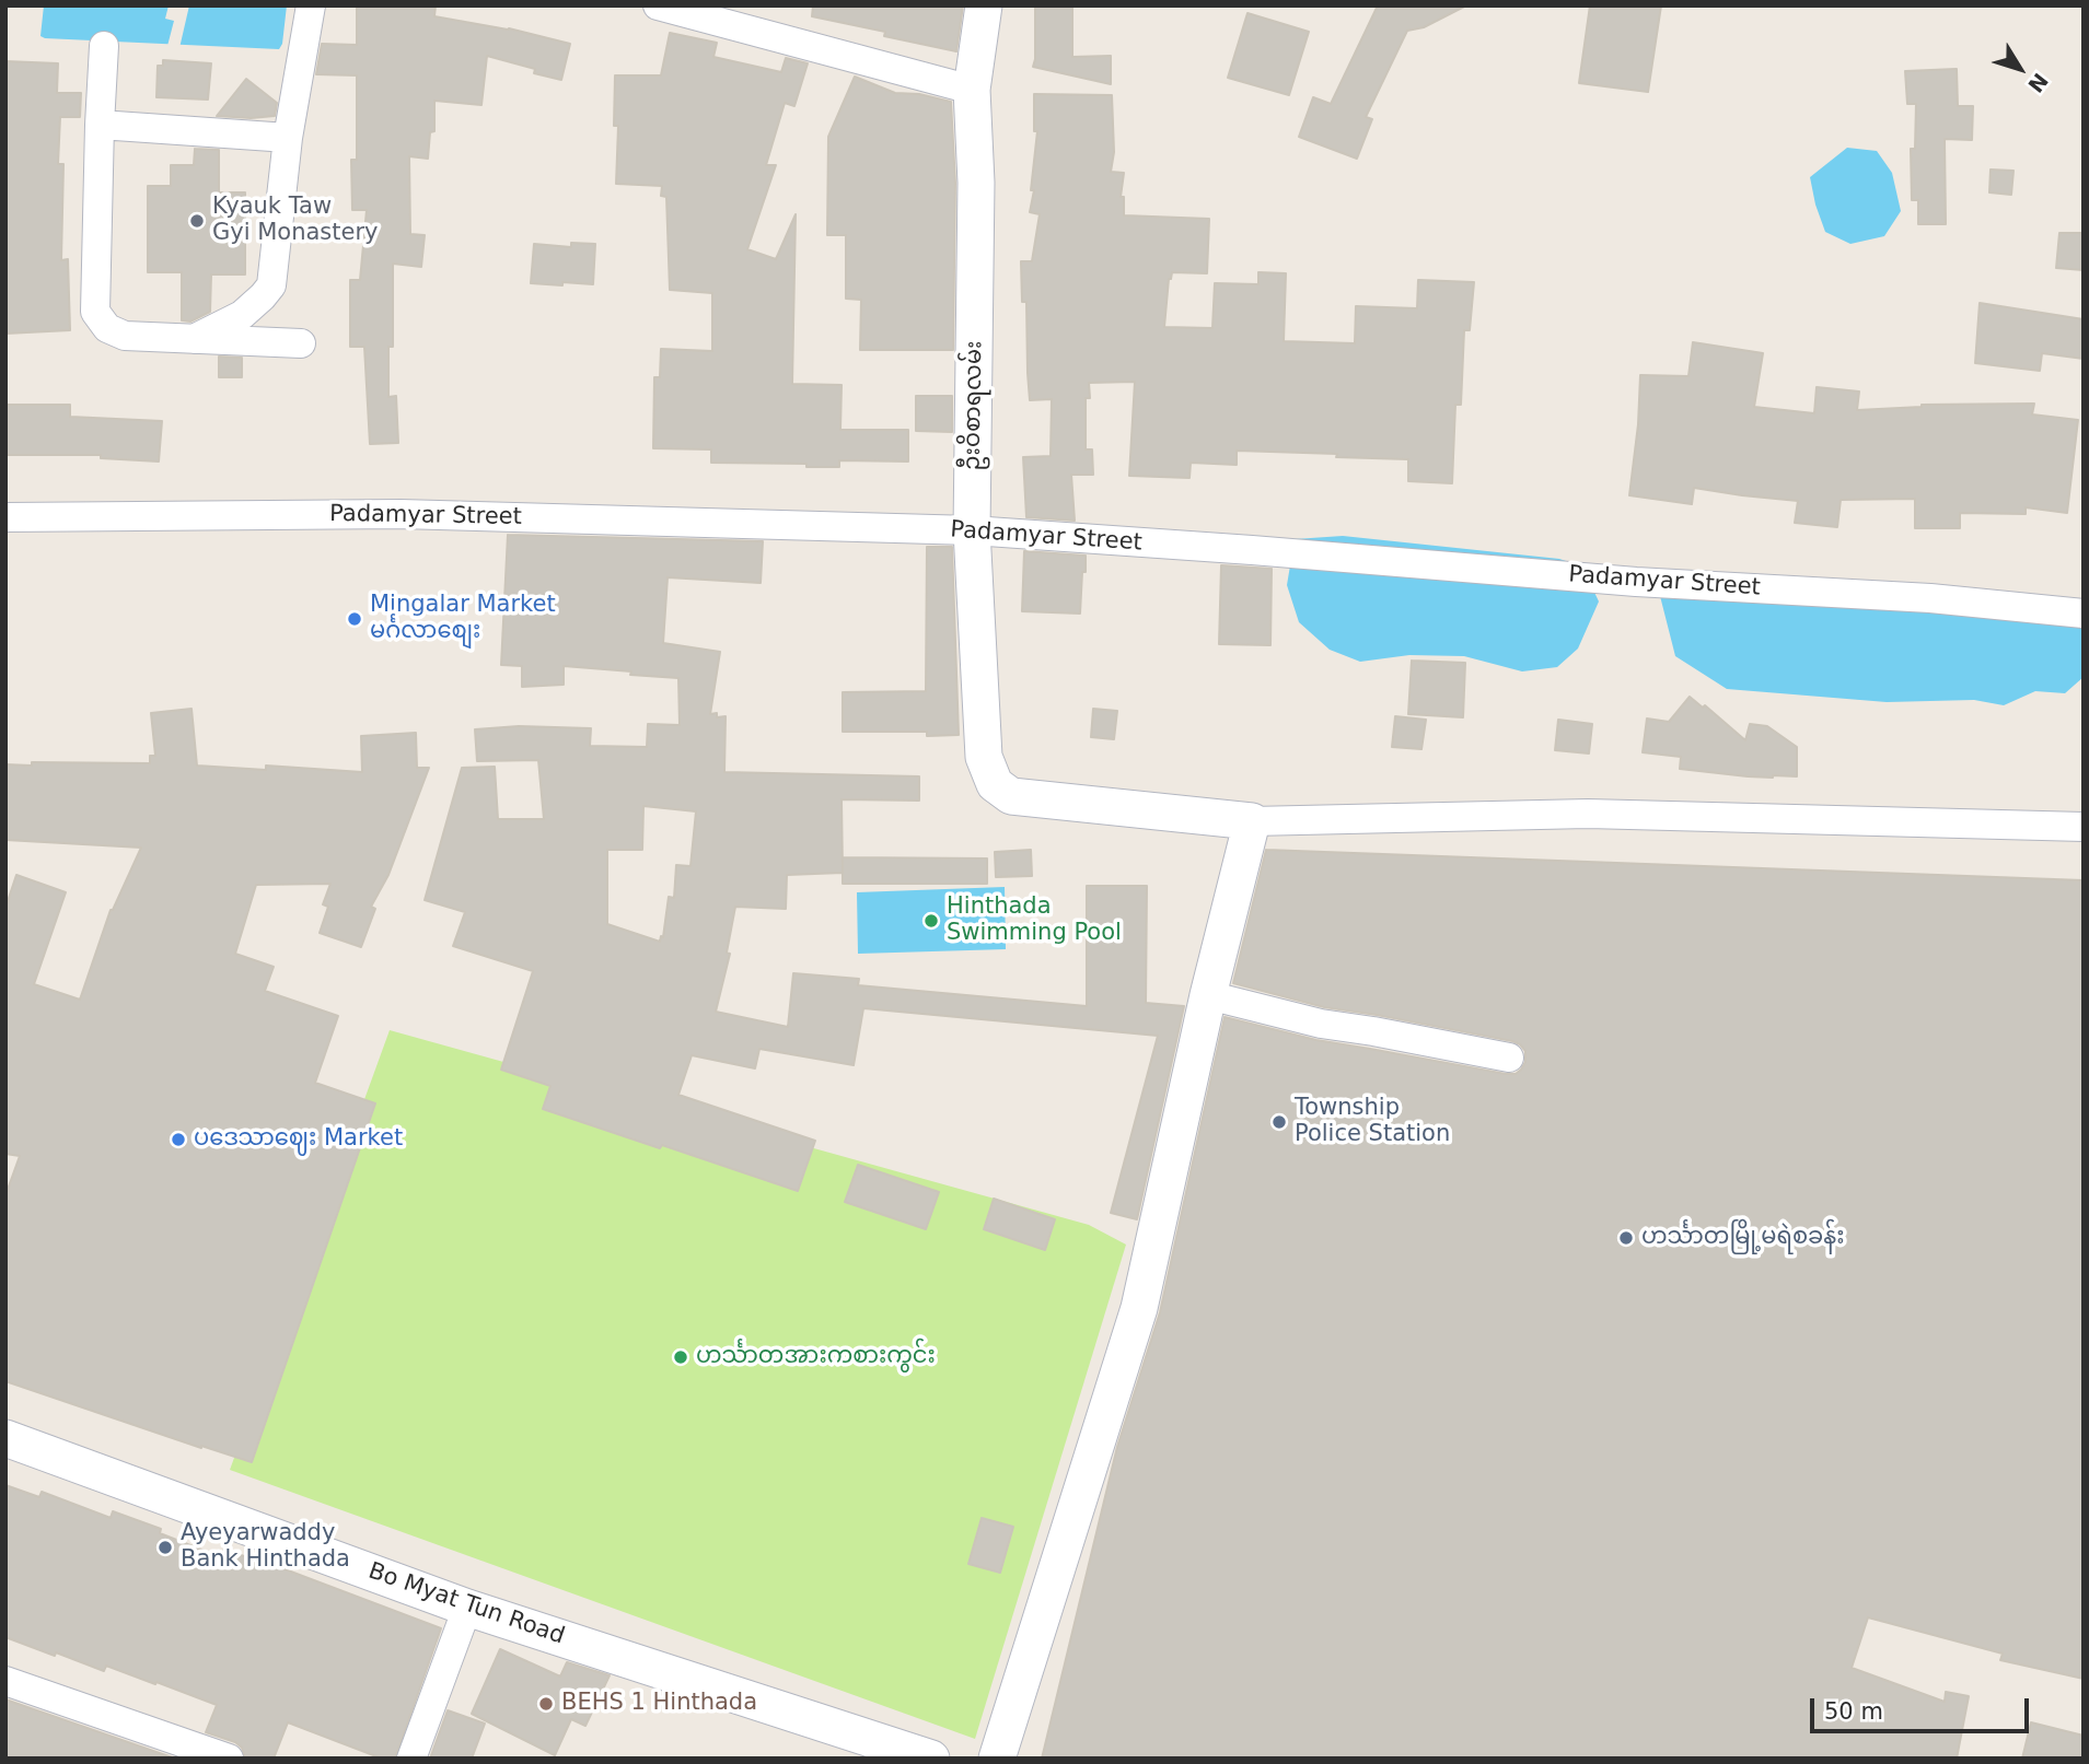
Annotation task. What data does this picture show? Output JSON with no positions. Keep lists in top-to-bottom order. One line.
{"streets":{"street":["ဦးဝိစာရလမ်း","Padamyar Street","Bo Myat Tun Road"]},"crossings":[["ဦးဝိစာရလမ်း","Padamyar Street"]],"places":["Kyauk Taw Gyi Monastery","Mingalar Market မင်္ဂလာစျေး","Hinthada Swimming Pool","Township Police Station","ပဒေသာဈေး Market","ဟင်္သာတမြို့မရဲစခန်း","ဟင်္သာတအားကစားကွင်း","Ayeyarwaddy Bank Hinthada","BEHS 1 Hinthada"],"scale_bar":"50 m","north":"bottom right"}
